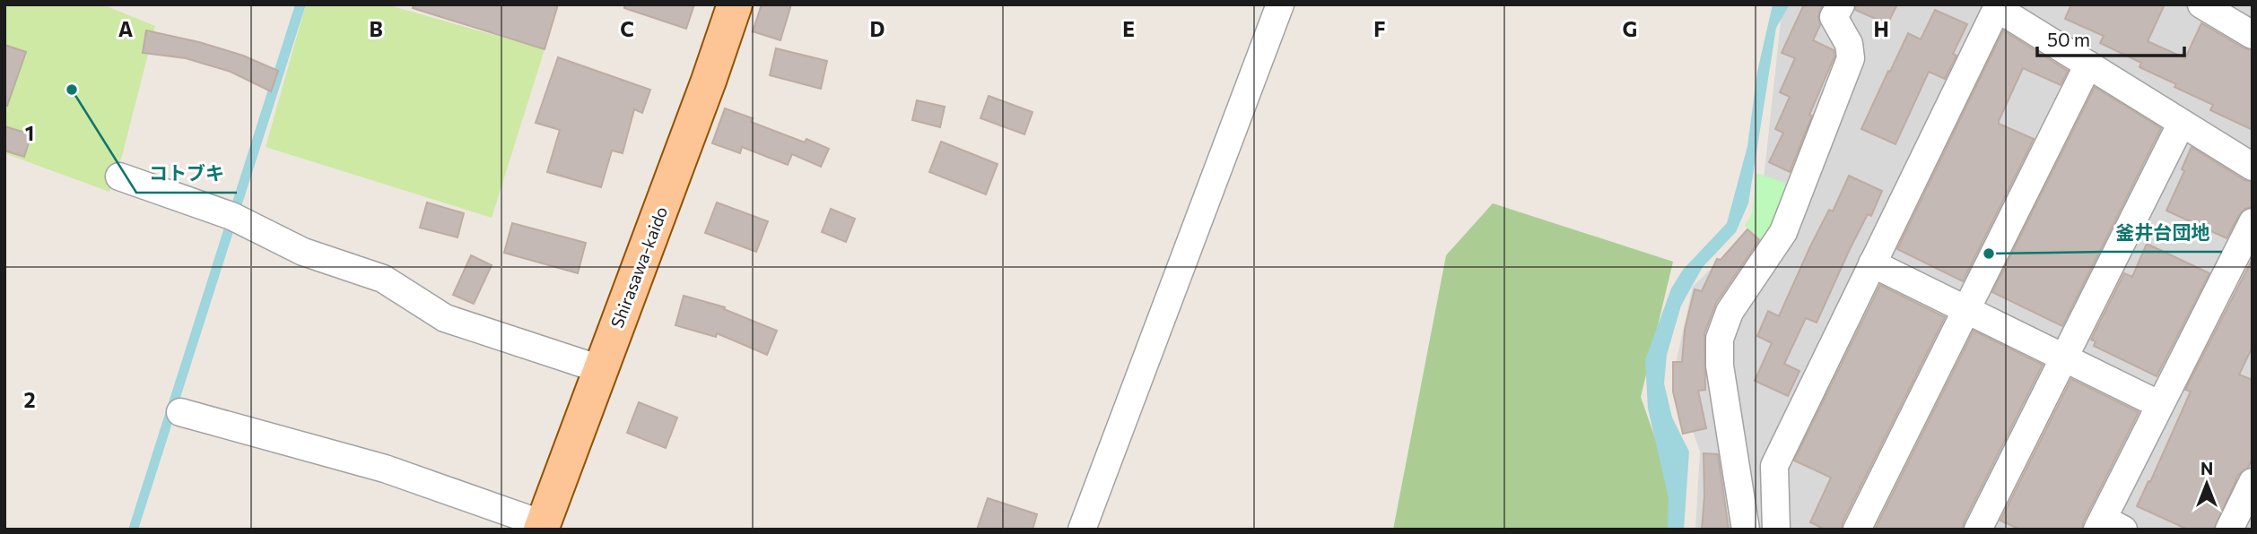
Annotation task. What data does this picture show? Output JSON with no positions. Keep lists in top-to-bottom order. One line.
{"streets":{"main road":["Shirasawa-kaido"]},"places":["コトブキ","釜井台団地"],"scale_bar":"50 m","north":"top","grid":{"columns":["A","B","C","D","E","F","G","H"],"rows":["1","2"]}}
